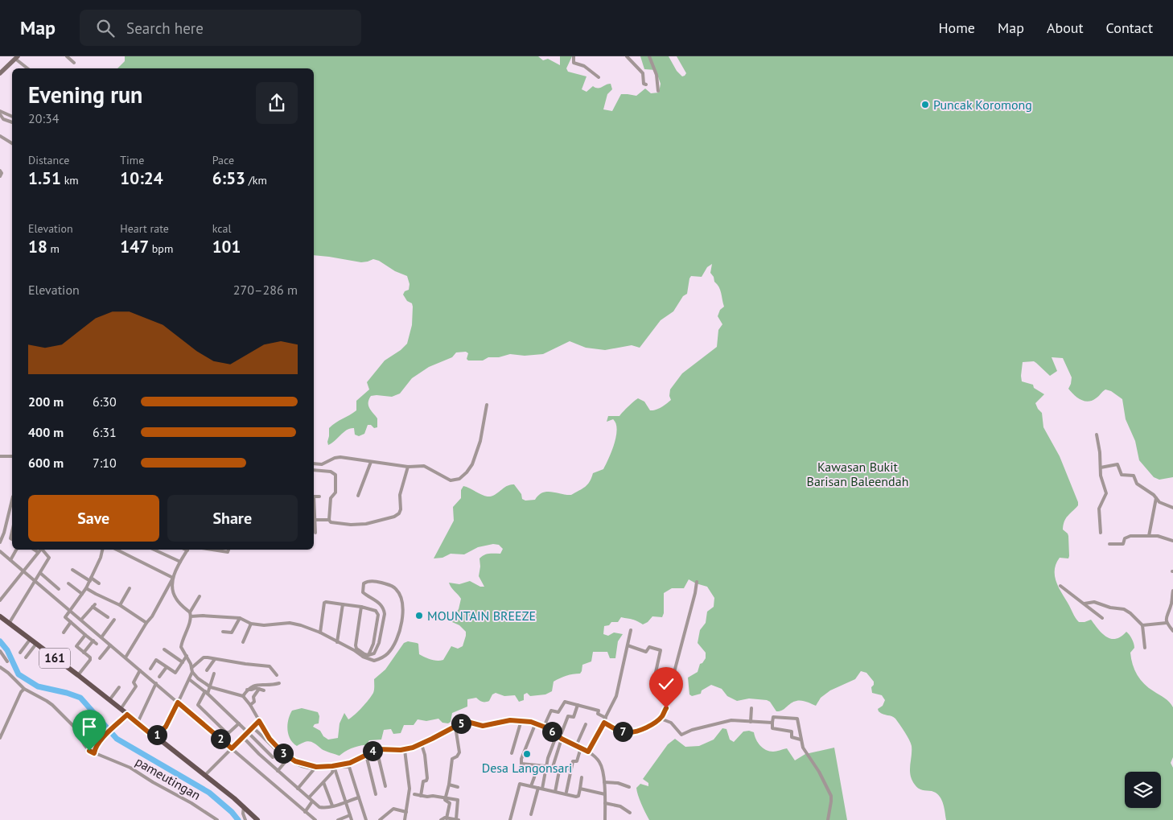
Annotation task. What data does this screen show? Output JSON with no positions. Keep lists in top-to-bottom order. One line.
{"streets":{"main road":["161"],"street":["pameutingan"]},"parks":["Kawasan Bukit Barisan Baleendah"],"places":["Puncak Koromong","MOUNTAIN BREEZE","Desa Langonsari"],"page":{"header":"Map","search":"Search here","nav":["Home","Map","About","Contact"],"heading":["Evening run","20:34"],"stats":[["Distance","1.51 km"],["Time","10:24"],["Pace","6:53 /km"],["Elevation","18 m"],["Heart rate","147 bpm"],["kcal","101"]],"chart":["Elevation","270–286 m"],"list":[{"name":"200 m","note":"6:30"},{"name":"400 m","note":"6:31"},{"name":"600 m","note":"7:10"}],"buttons":["Save","Share"],"pins":["5","6","7","1","2","4","3"]}}
